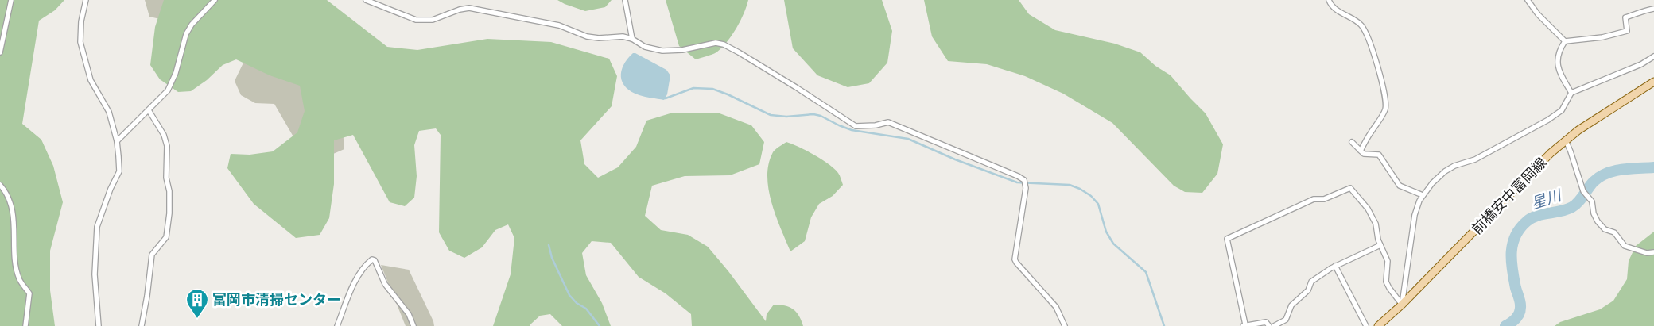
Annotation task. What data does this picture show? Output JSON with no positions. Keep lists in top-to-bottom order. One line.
{"streets":{"main road":["前橋安中富岡線"]},"water":["星川"],"places":{"building":["富岡市清掃センター"]}}
